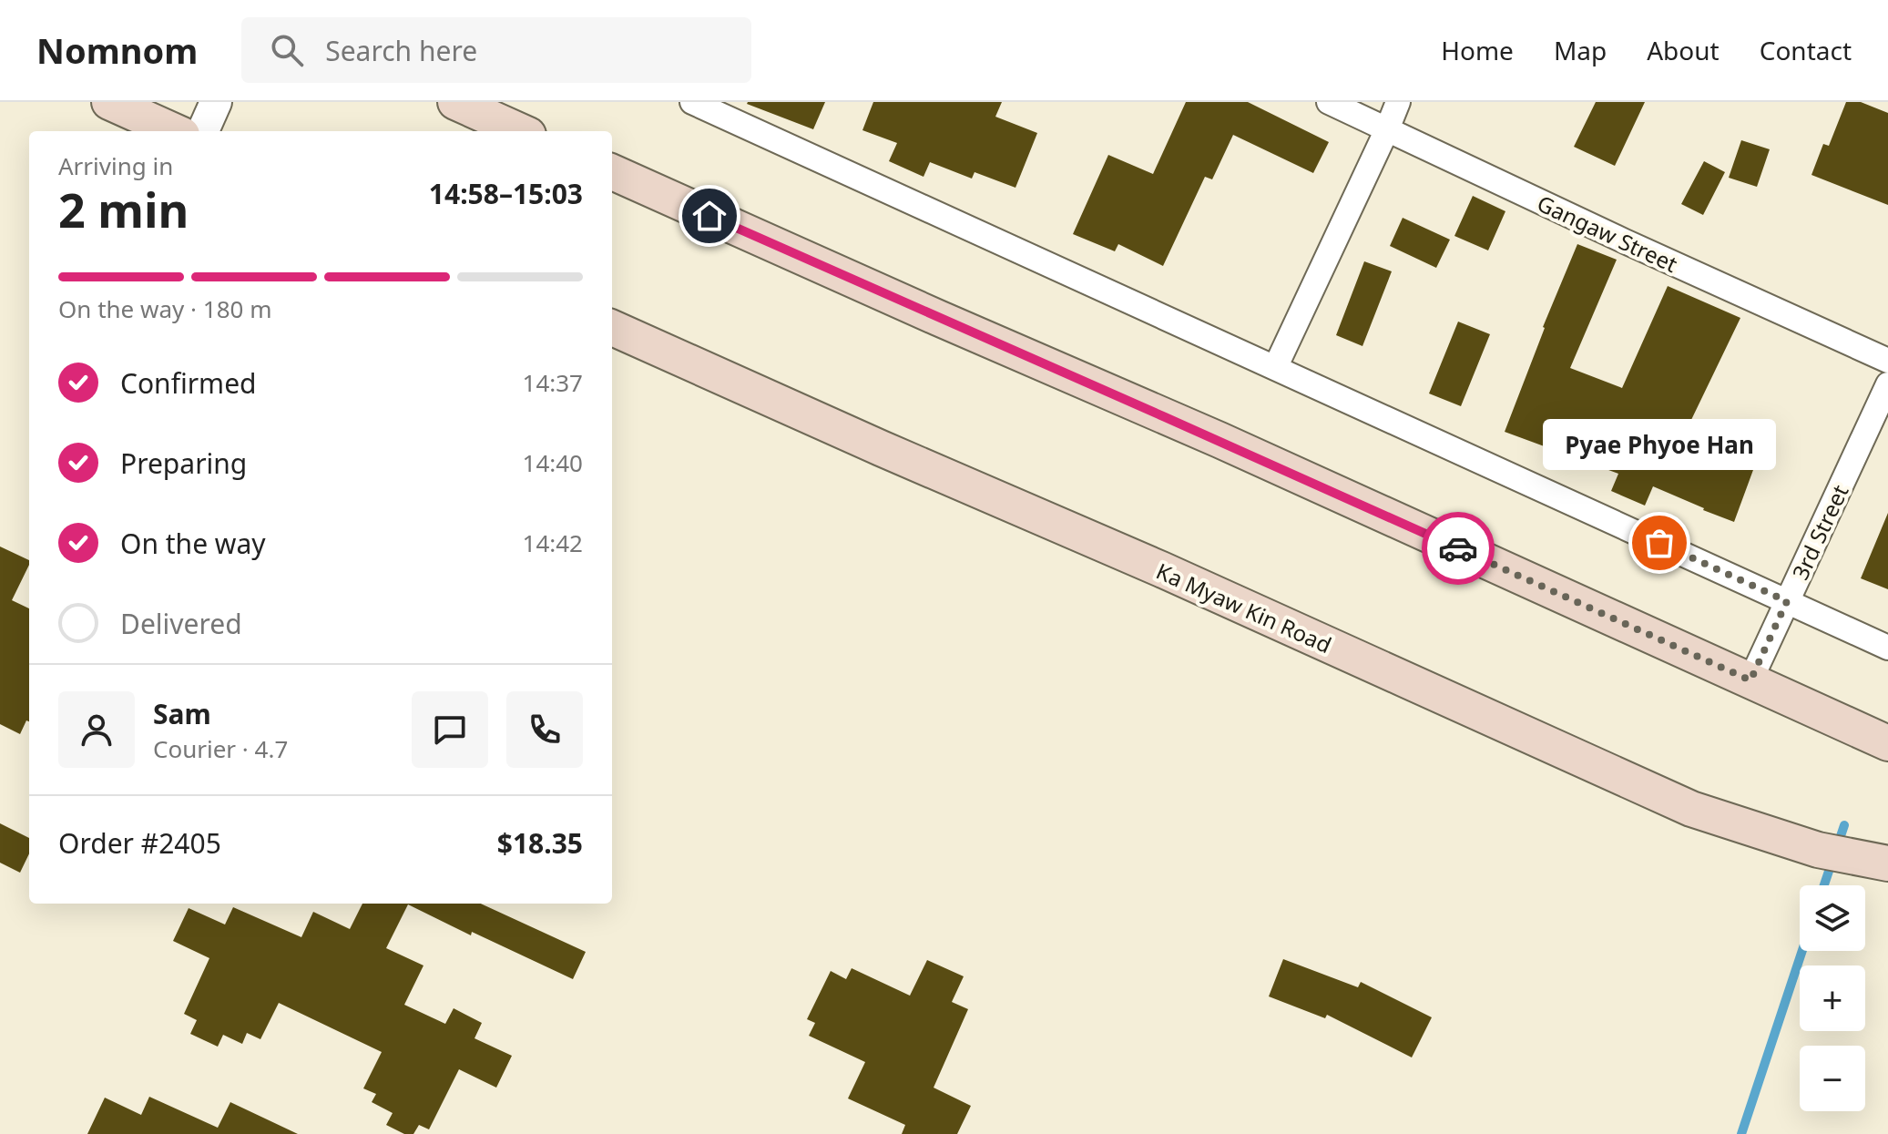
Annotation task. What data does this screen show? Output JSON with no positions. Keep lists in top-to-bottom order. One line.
{"streets":{"main road":["Ka Myaw Kin Road"],"street":["Gangaw Street","3rd Street"]},"places":["Pyae Phyoe Han"],"page":{"header":"Nomnom","search":"Search here","nav":["Home","Map","About","Contact"],"heading":["2 min","Arriving in","14:58–15:03"],"panel":["Sam","Courier · 4.7","Order #2405","$18.35"],"bar":"On the way · 180 m","list":[["Confirmed","14:37"],["Preparing","14:40"],["On the way","14:42"],"Delivered"],"bubble":"Pyae Phyoe Han","map_buttons":["+","−"]}}
